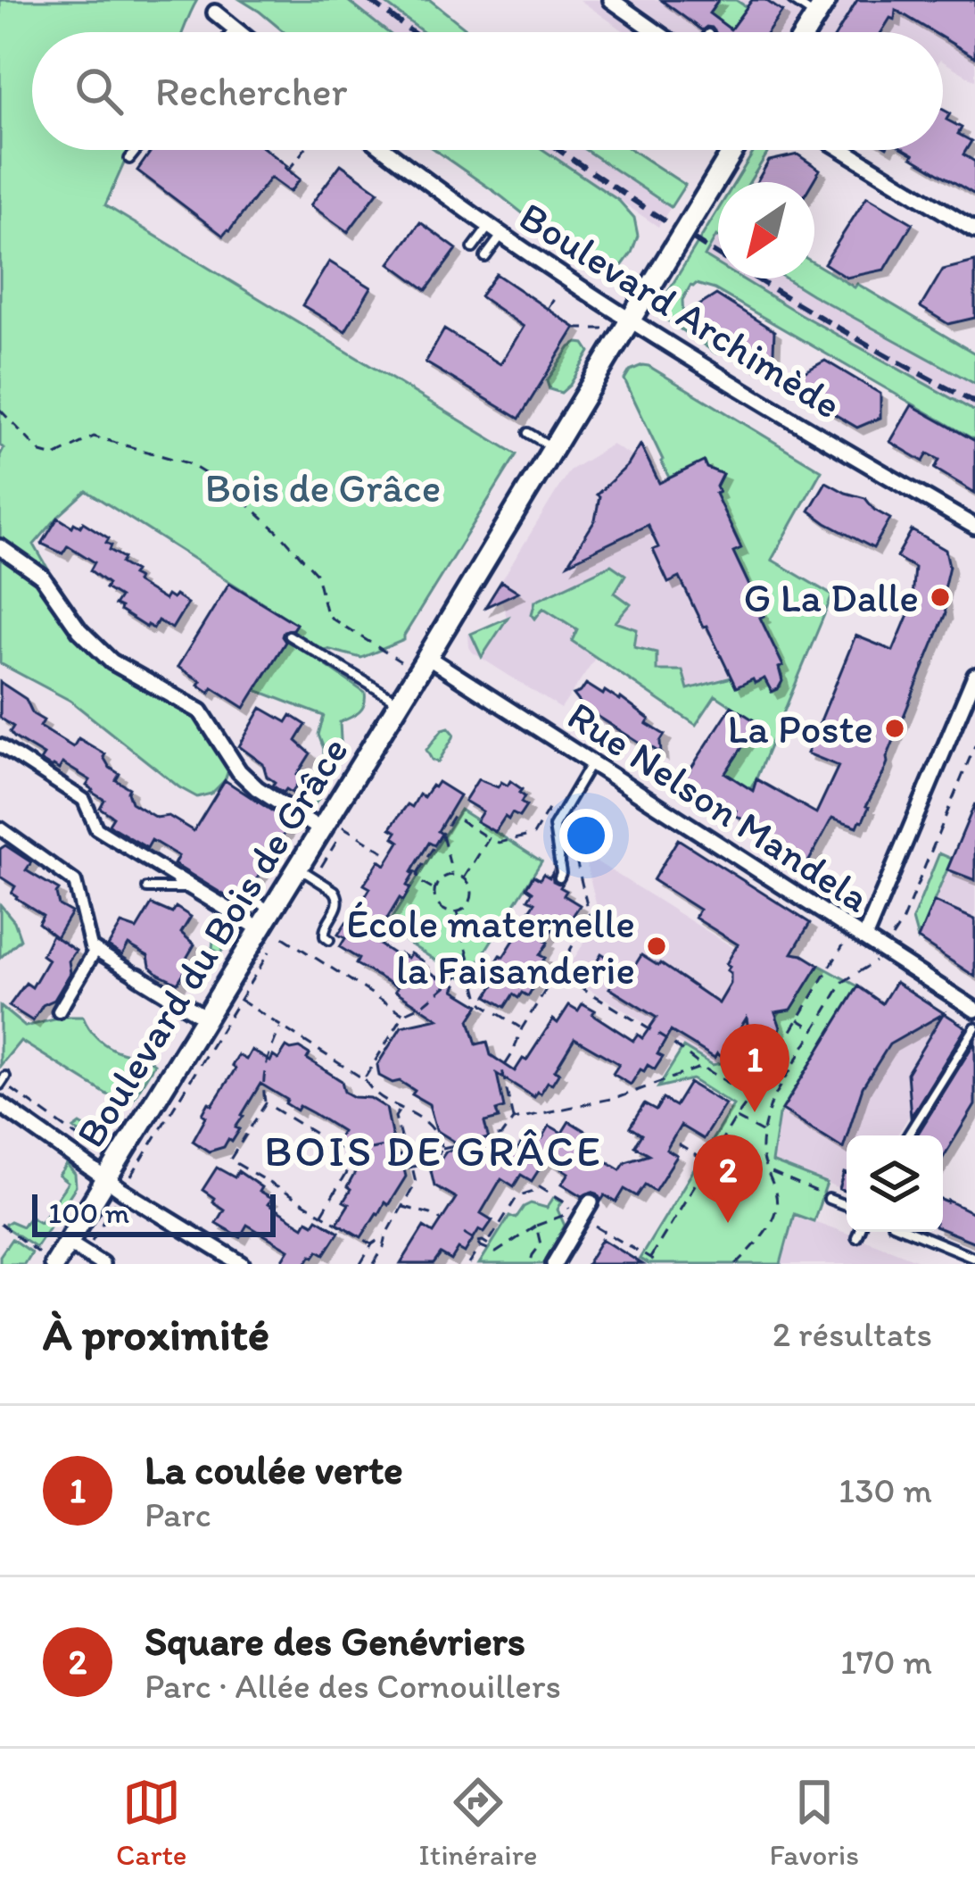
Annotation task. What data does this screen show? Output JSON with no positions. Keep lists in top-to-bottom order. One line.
{"streets":{"street":["Boulevard Archimède","Rue Nelson Mandela","Boulevard du Bois de Grâce"]},"crossings":[["Boulevard Archimède","Boulevard du Bois de Grâce"],["Rue Nelson Mandela","Boulevard du Bois de Grâce"]],"districts":["BOIS DE GRÂCE"],"parks":["Bois de Grâce"],"places":["G La Dalle","La Poste","École maternelle la Faisanderie"],"scale_bar":"100 m","north":"bottom left","page":{"search":"Rechercher","pins":["1","2"],"scale":"100 m","heading":["À proximité","2 résultats"],"list":[{"mark":"1","name":"La coulée verte","note":"Parc","value":"130 m"},{"mark":"2","name":"Square des Genévriers","note":"Parc · Allée des Cornouillers","value":"170 m"}],"nav":["Carte","Itinéraire","Favoris"]}}
